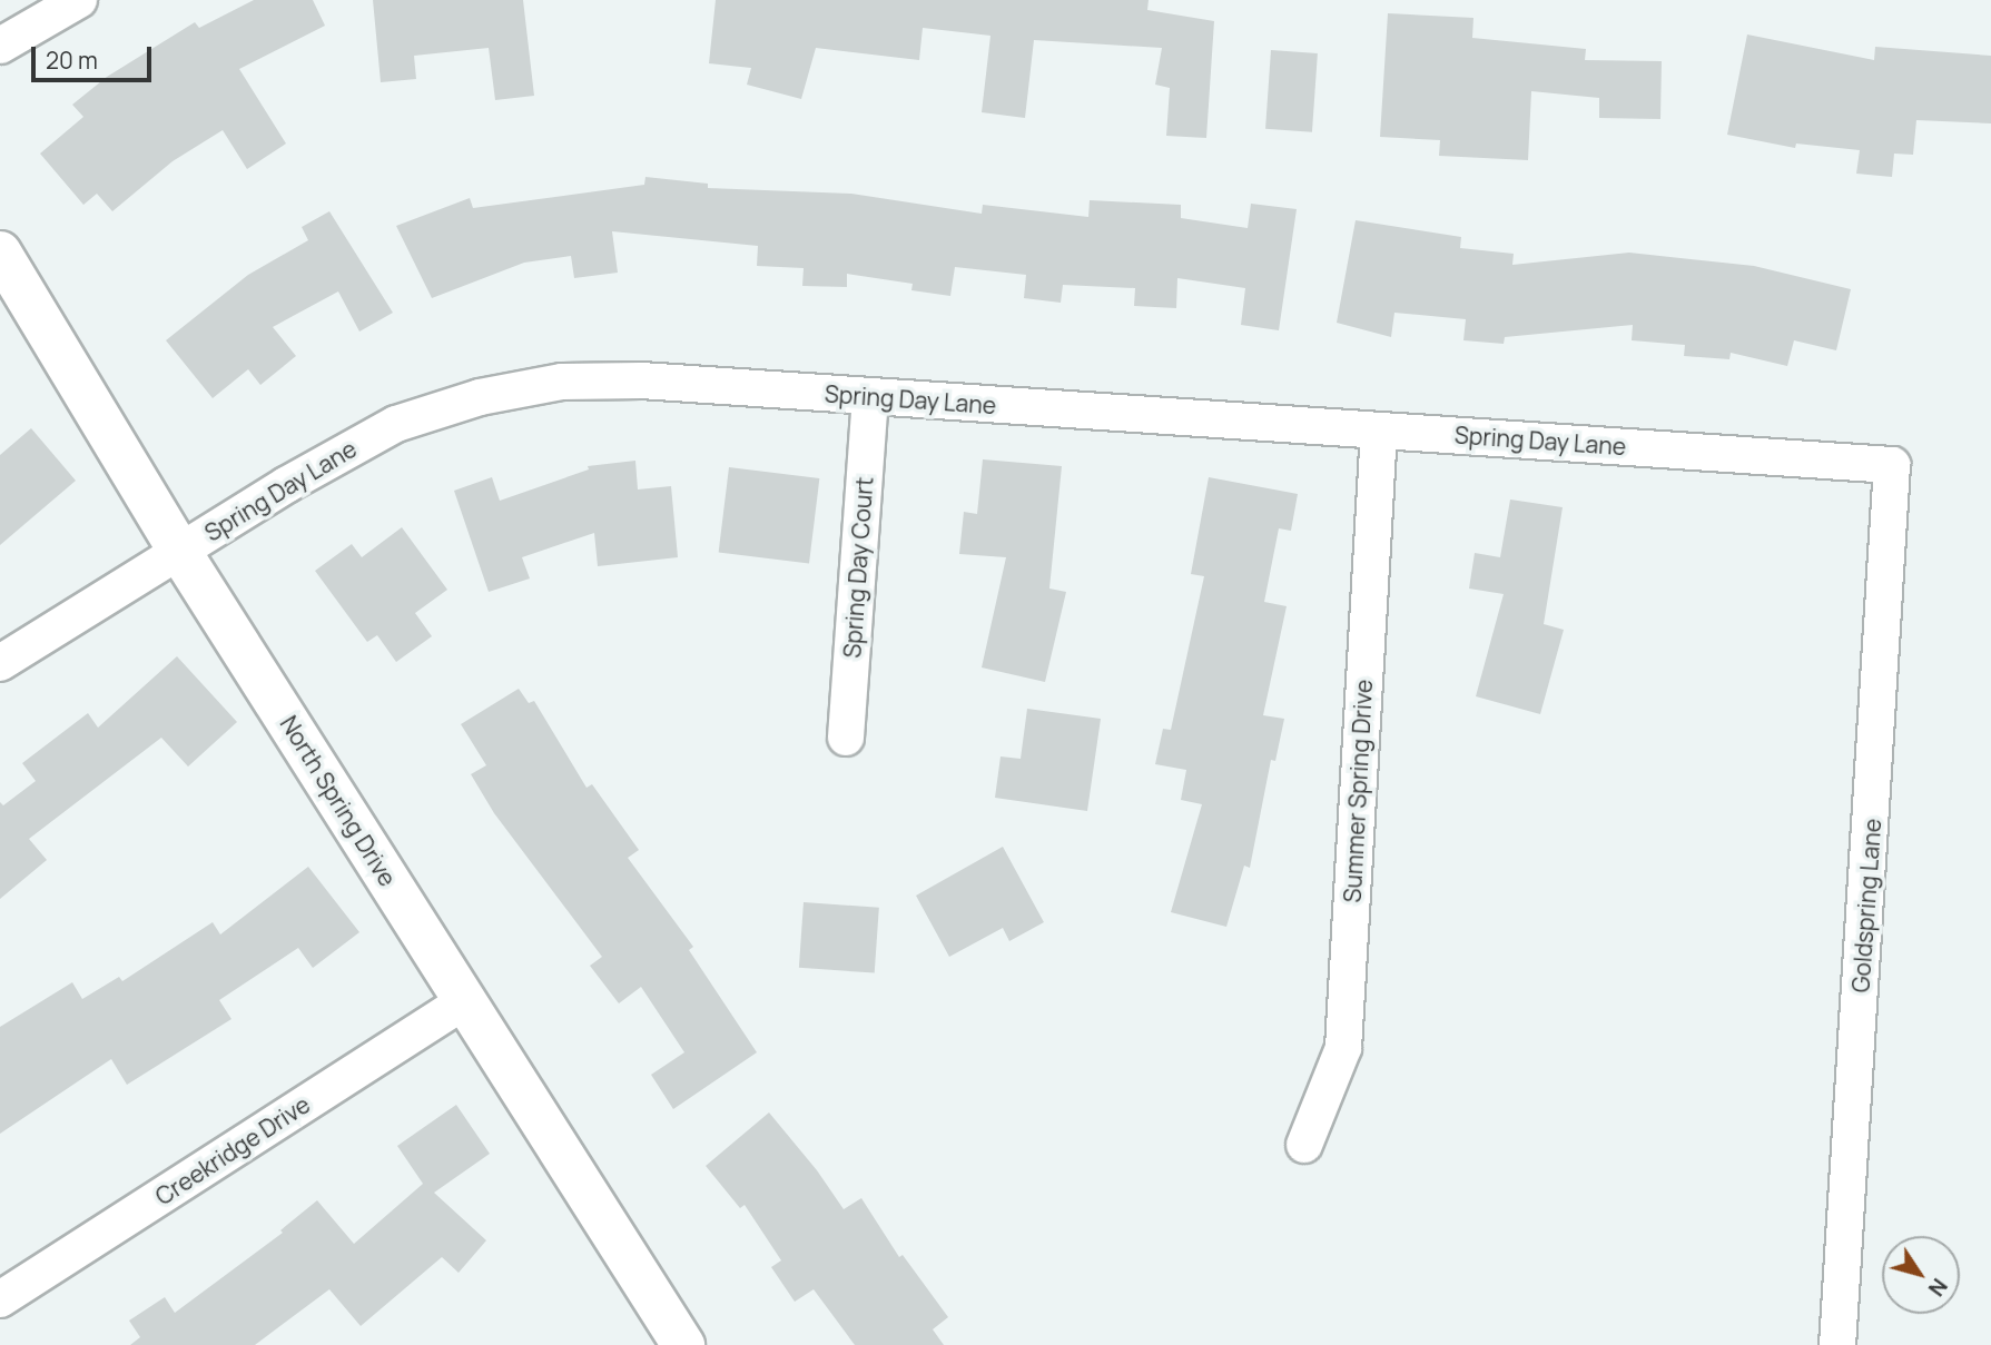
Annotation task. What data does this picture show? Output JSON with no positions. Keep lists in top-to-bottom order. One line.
{"streets":{"street":["Spring Day Lane","Spring Day Court","Summer Spring Drive","North Spring Drive","Goldspring Lane","Creekridge Drive"]},"crossings":[["Spring Day Lane","Spring Day Court"],["Spring Day Lane","Summer Spring Drive"],["Spring Day Lane","North Spring Drive"],["Spring Day Lane","Goldspring Lane"],["North Spring Drive","Creekridge Drive"]],"scale_bar":"20 m","north":"bottom right"}
